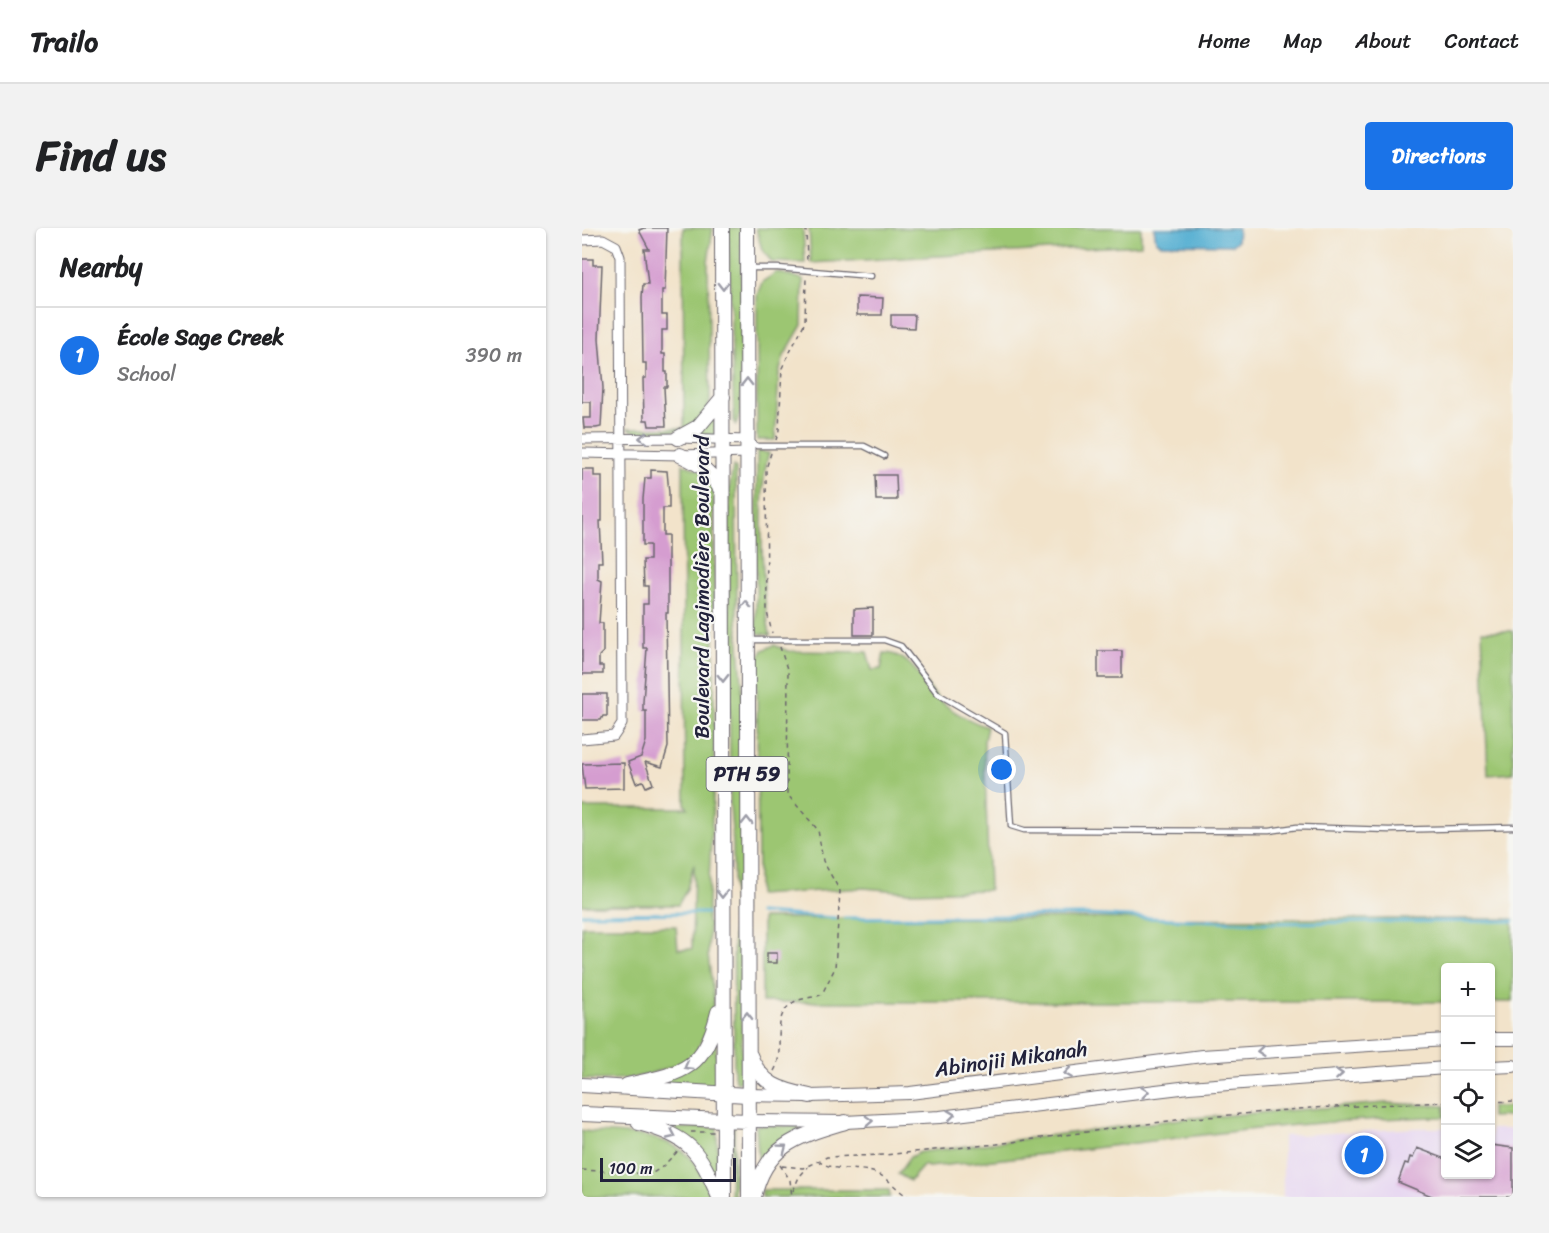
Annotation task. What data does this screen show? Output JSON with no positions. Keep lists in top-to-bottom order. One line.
{"streets":{"main road":["Boulevard Lagimodière Boulevard","PTH 59","Abinojii Mikanah"]},"crossings":[["Boulevard Lagimodière Boulevard","Abinojii Mikanah"],["PTH 59","Abinojii Mikanah"]],"one_way":["Abinojii Mikanah"],"scale_bar":"100 m","page":{"header":"Trailo","nav":["Home","Map","About","Contact"],"title":"Find us","buttons":"Directions","heading":"Nearby","list":[{"mark":"1","name":"École Sage Creek","note":"School","value":"390 m"}],"map_buttons":["+","−"],"pins":"1","scale":"100 m"}}
